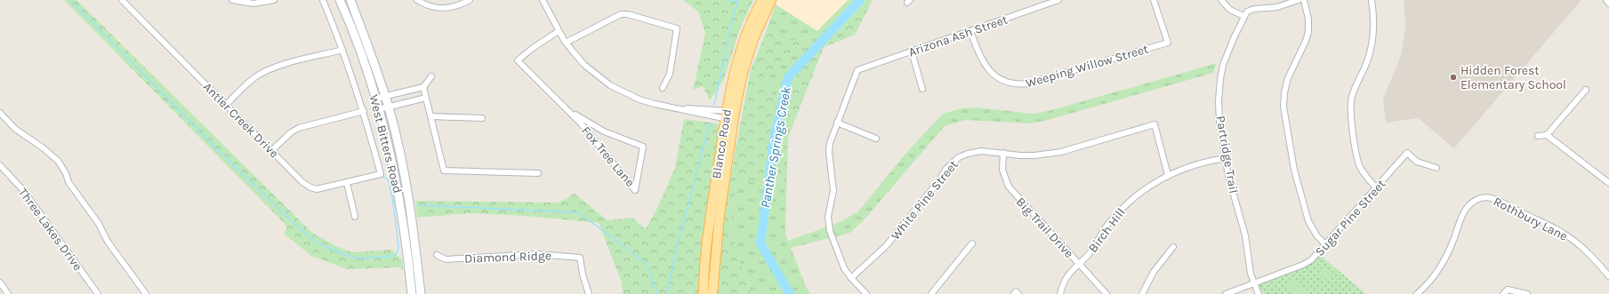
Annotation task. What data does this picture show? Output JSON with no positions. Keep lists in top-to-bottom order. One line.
{"streets":{"main road":["West Bitters Road","Blanco Road"],"street":["Arizona Ash Street","Weeping Willow Street","Antler Creek Drive","Partridge Trail","Fox Tree Lane","White Pine Street","Sugar Pine Street","Rothbury Lane","Big Trail Drive","Three Lakes Drive","Birch Hill","Diamond Ridge"]},"crossings":[["Arizona Ash Street","Weeping Willow Street"],["Partridge Trail","Sugar Pine Street"],["Partridge Trail","Birch Hill"],["White Pine Street","Big Trail Drive"],["White Pine Street","Birch Hill"],["Big Trail Drive","Birch Hill"]],"water":["Panther Springs Creek"],"places":["Hidden Forest Elementary School"]}
